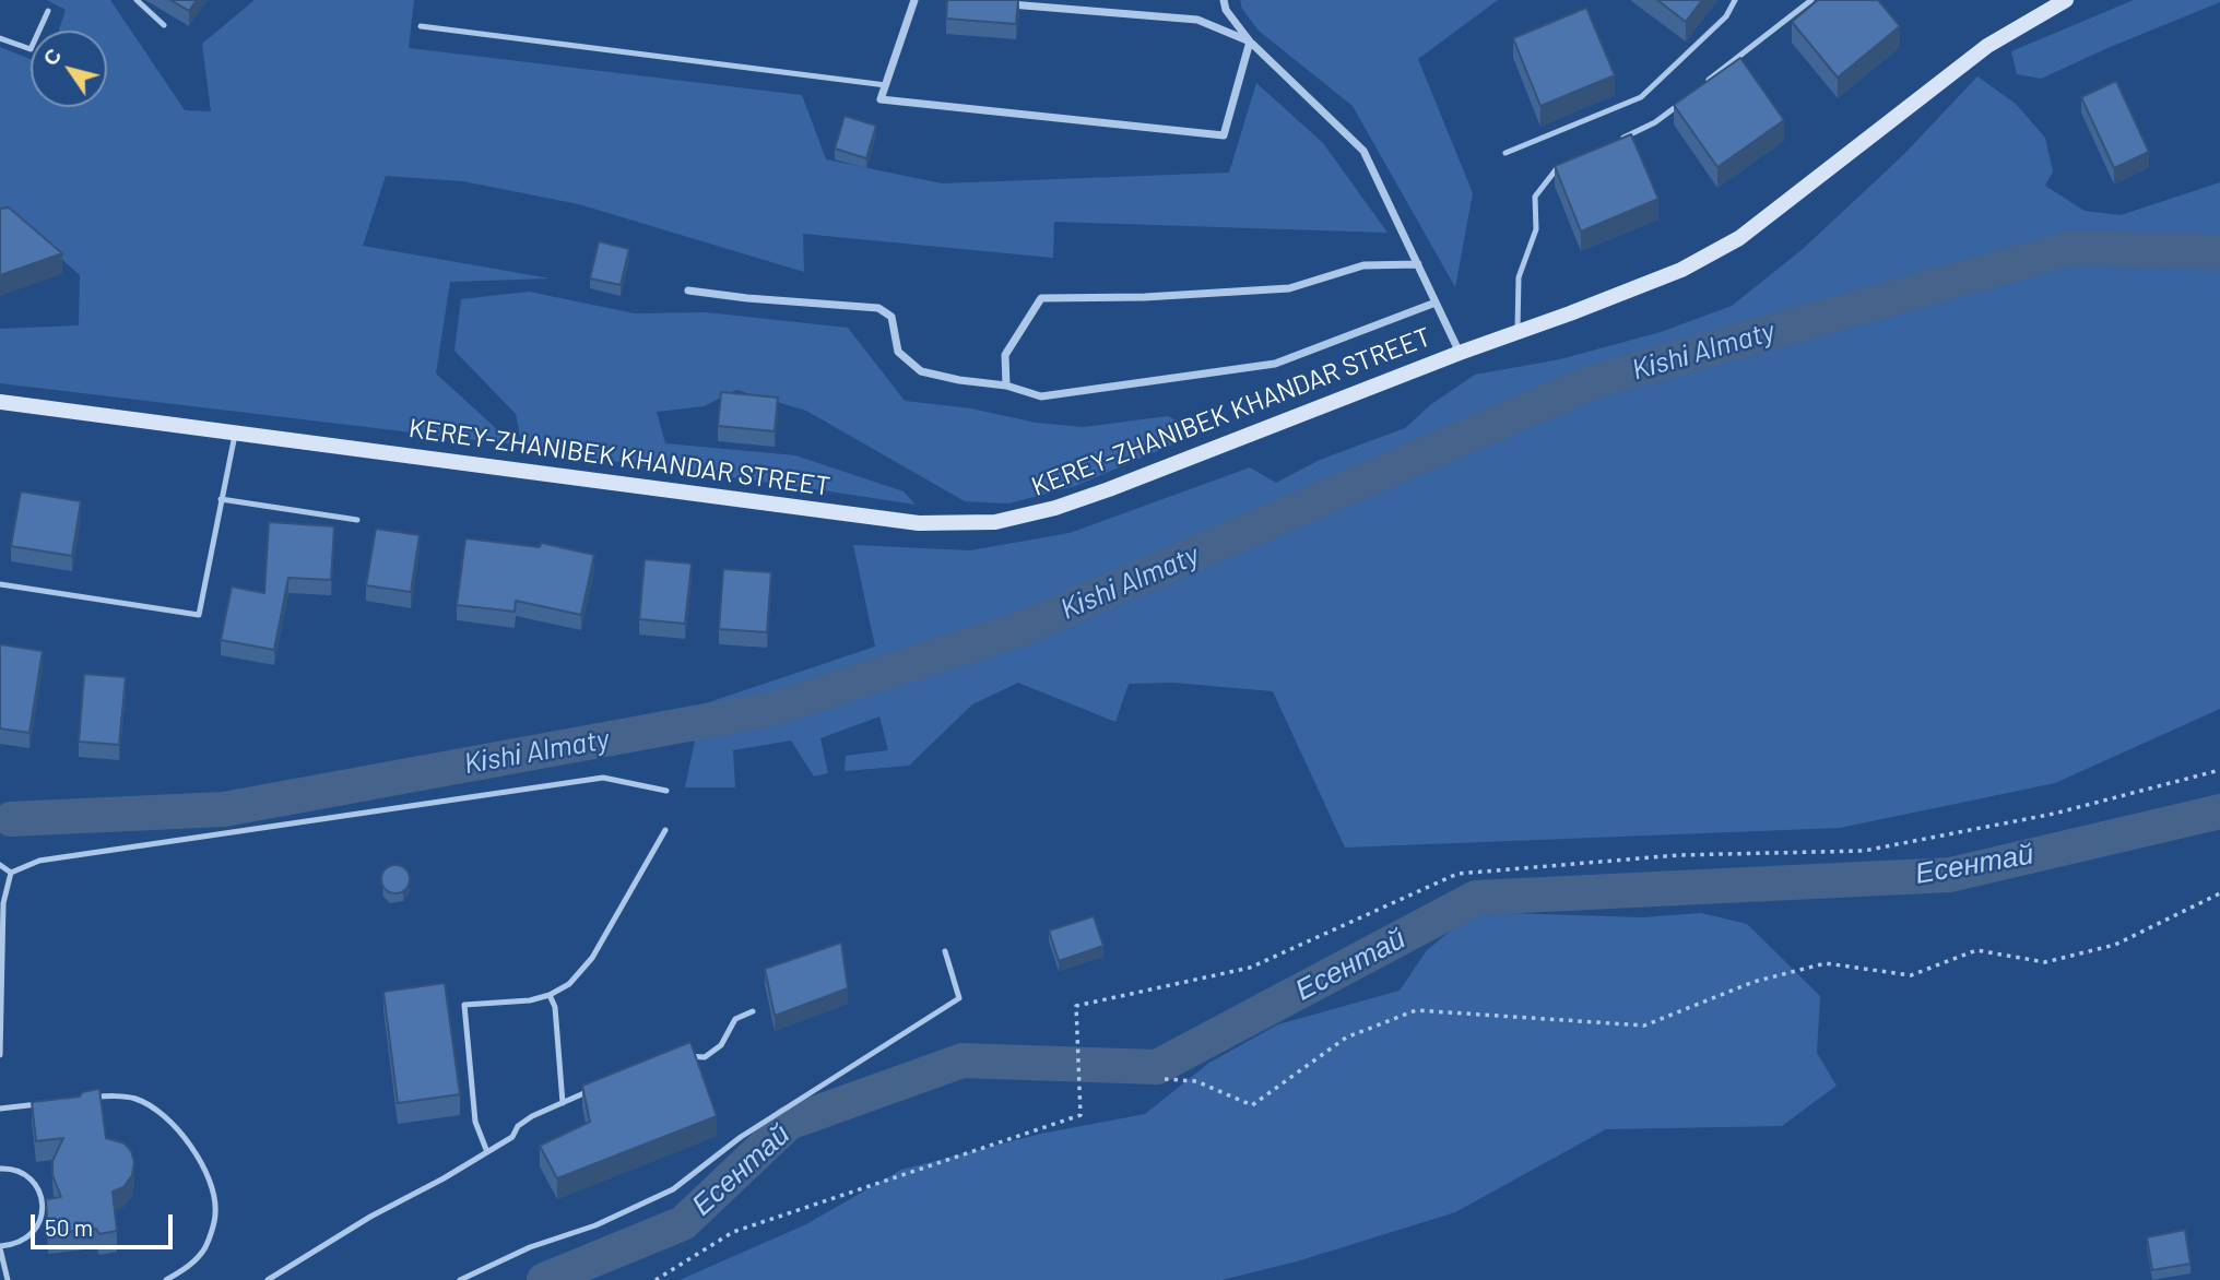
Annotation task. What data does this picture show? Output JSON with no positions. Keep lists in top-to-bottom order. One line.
{"streets":{"main road":["KEREY-ZHANIBEK KHANDAR STREET"]},"water":["Kіshі Almaty","Есентай"],"scale_bar":"50 m","north":"top left"}
